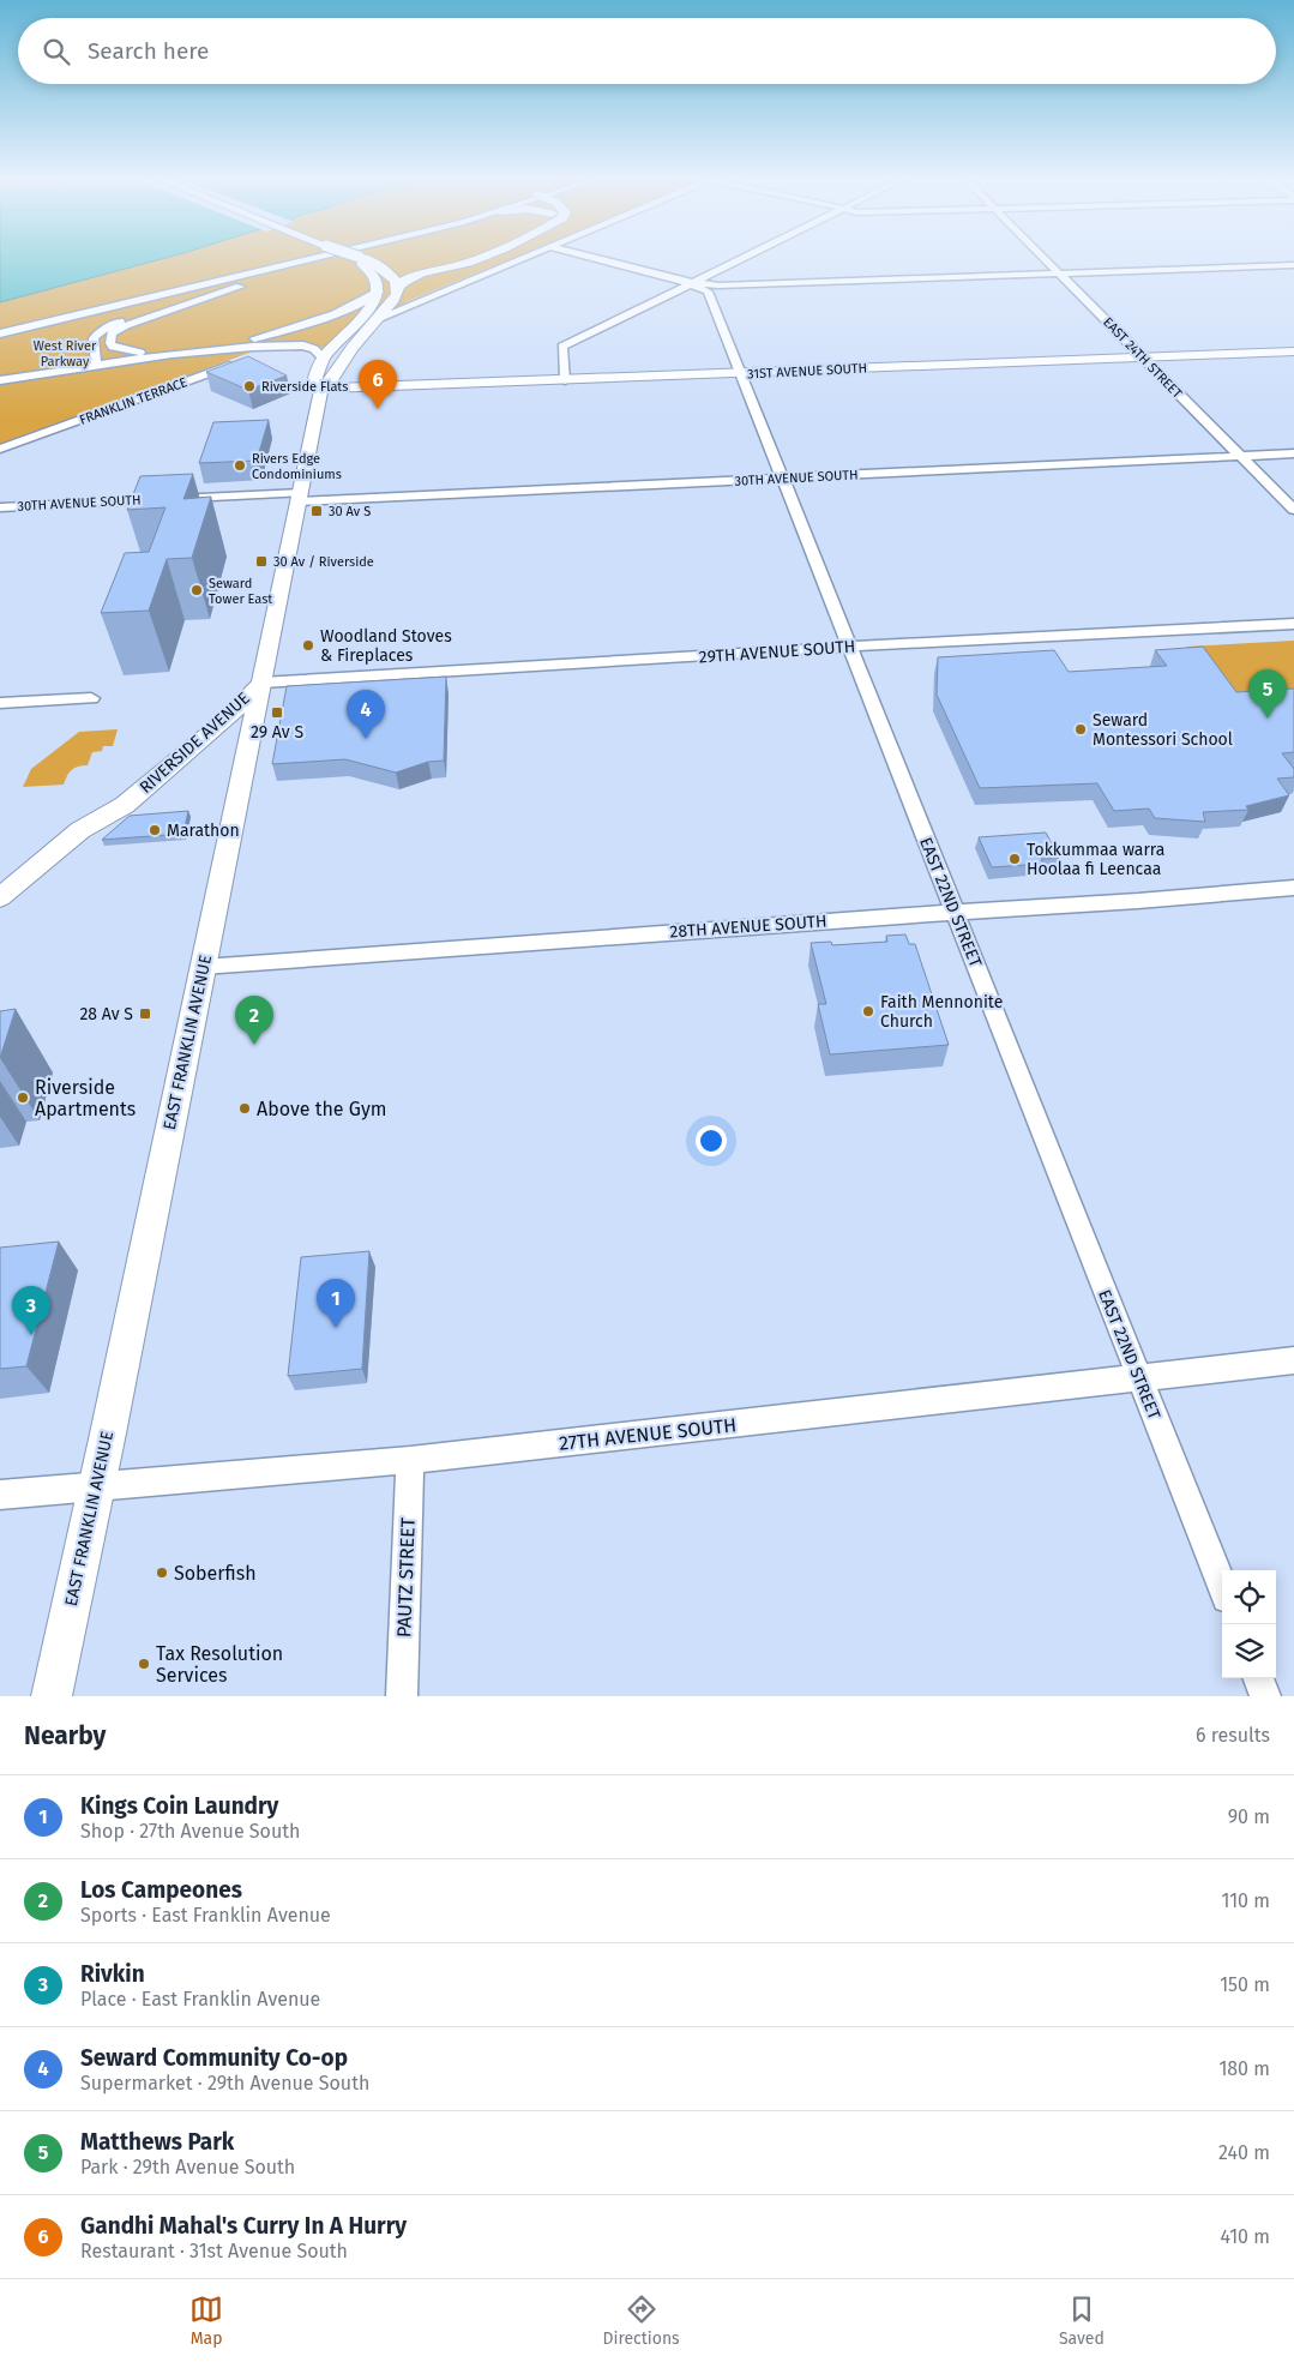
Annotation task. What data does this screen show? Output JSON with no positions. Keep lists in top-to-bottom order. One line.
{"streets":{"street":["EAST 24TH STREET","31ST AVENUE SOUTH","FRANKLIN TERRACE","30TH AVENUE SOUTH","29TH AVENUE SOUTH","RIVERSIDE AVENUE","EAST 22ND STREET","28TH AVENUE SOUTH","EAST FRANKLIN AVENUE","27TH AVENUE SOUTH","PAUTZ STREET"]},"crossings":[["EAST 24TH STREET","31ST AVENUE SOUTH"],["EAST 24TH STREET","30TH AVENUE SOUTH"],["31ST AVENUE SOUTH","EAST 22ND STREET"],["31ST AVENUE SOUTH","EAST FRANKLIN AVENUE"],["30TH AVENUE SOUTH","EAST 22ND STREET"],["30TH AVENUE SOUTH","EAST FRANKLIN AVENUE"],["29TH AVENUE SOUTH","RIVERSIDE AVENUE"],["29TH AVENUE SOUTH","EAST 22ND STREET"],["29TH AVENUE SOUTH","EAST FRANKLIN AVENUE"],["RIVERSIDE AVENUE","EAST FRANKLIN AVENUE"],["EAST 22ND STREET","28TH AVENUE SOUTH"],["EAST 22ND STREET","27TH AVENUE SOUTH"],["28TH AVENUE SOUTH","EAST FRANKLIN AVENUE"],["EAST FRANKLIN AVENUE","27TH AVENUE SOUTH"],["27TH AVENUE SOUTH","PAUTZ STREET"]],"parks":["West River Parkway"],"places":{"other":["Riverside Flats","Rivers Edge Condominiums","Seward Tower East","Woodland Stoves & Fireplaces","Seward Montessori School","Marathon","Tokkummaa warra Hoolaa fi Leencaa","Faith Mennonite Church","Riverside Apartments","Above the Gym","Soberfish","Tax Resolution Services"],"transit":["30 Av S","30 Av / Riverside","29 Av S","28 Av S"]},"page":{"search":"Search here","pins":["6","5","4","2","1","3"],"heading":["Nearby","6 results"],"list":[{"mark":"1","name":"Kings Coin Laundry","note":"Shop · 27th Avenue South","value":"90 m"},{"mark":"2","name":"Los Campeones","note":"Sports · East Franklin Avenue","value":"110 m"},{"mark":"3","name":"Rivkin","note":"Place · East Franklin Avenue","value":"150 m"},{"mark":"4","name":"Seward Community Co-op","note":"Supermarket · 29th Avenue South","value":"180 m"},{"mark":"5","name":"Matthews Park","note":"Park · 29th Avenue South","value":"240 m"},{"mark":"6","name":"Gandhi Mahal's Curry In A Hurry","note":"Restaurant · 31st Avenue South","value":"410 m"}],"nav":["Map","Directions","Saved"]}}
